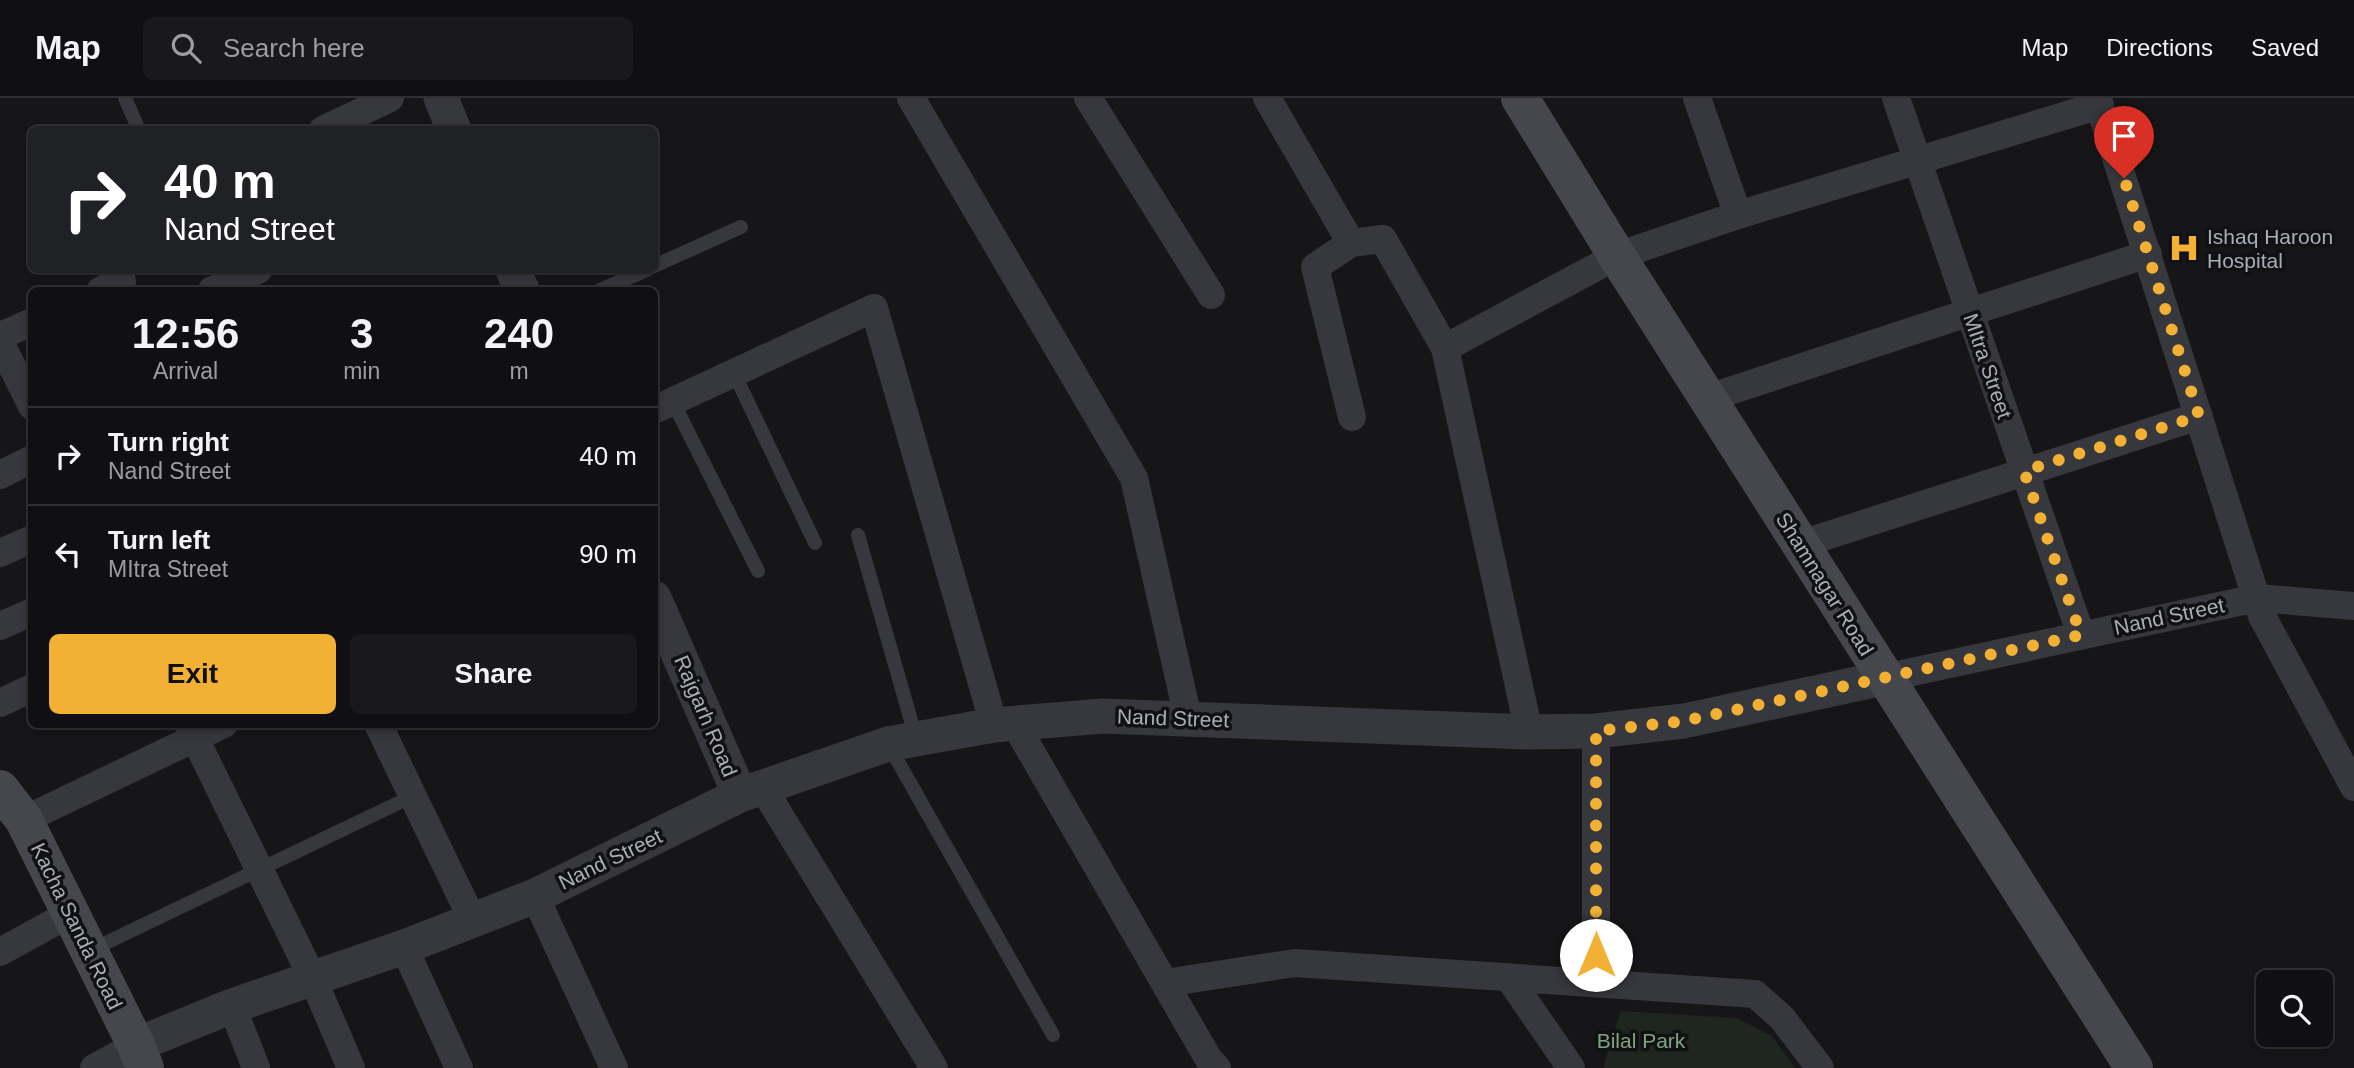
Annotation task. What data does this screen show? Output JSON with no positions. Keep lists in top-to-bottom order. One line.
{"streets":{"main road":["Shamnagar Road","Kacha Sanda Road"],"street":["MItra Street","Nand Street","Rajgarh Road"]},"crossings":[["MItra Street","Nand Street"],["Shamnagar Road","Nand Street"],["Nand Street","Rajgarh Road"],["Nand Street","Kacha Sanda Road"]],"parks":["Bilal Park"],"places":{"hospital":["Ishaq Haroon Hospital"]},"page":{"header":"Map","search":"Search here","nav":["Map","Directions","Saved"],"turn":["40 m","Nand Street"],"eta":["12:56","Arrival","3","min","240","m"],"list":[{"name":"Turn right","note":"Nand Street","value":"40 m"},{"name":"Turn left","note":"MItra Street","value":"90 m"}],"buttons":["Exit","Share"]}}
